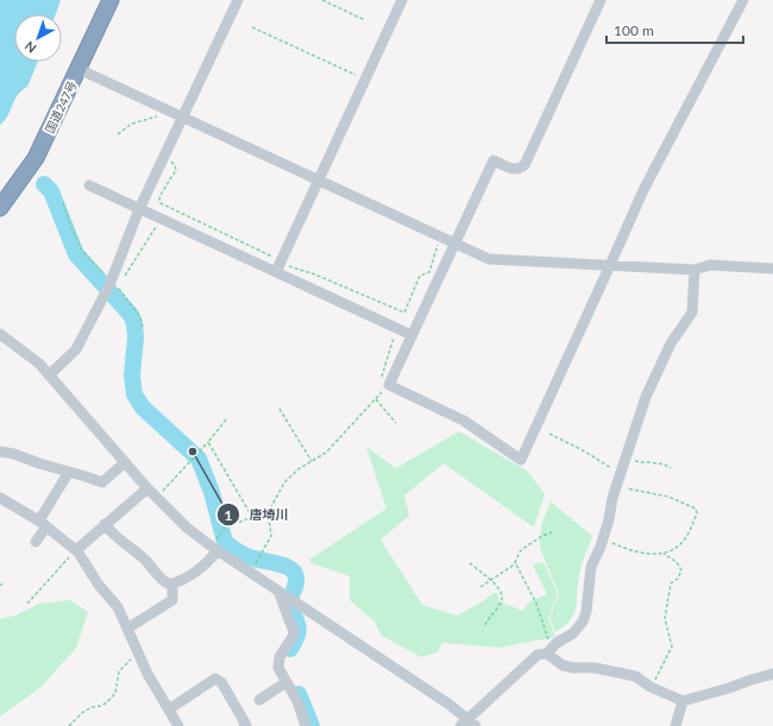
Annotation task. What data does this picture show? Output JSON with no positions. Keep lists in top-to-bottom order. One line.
{"streets":{"highway":["国道247号"]},"places":["唐埼川"],"scale_bar":"100 m","north":"bottom left"}
